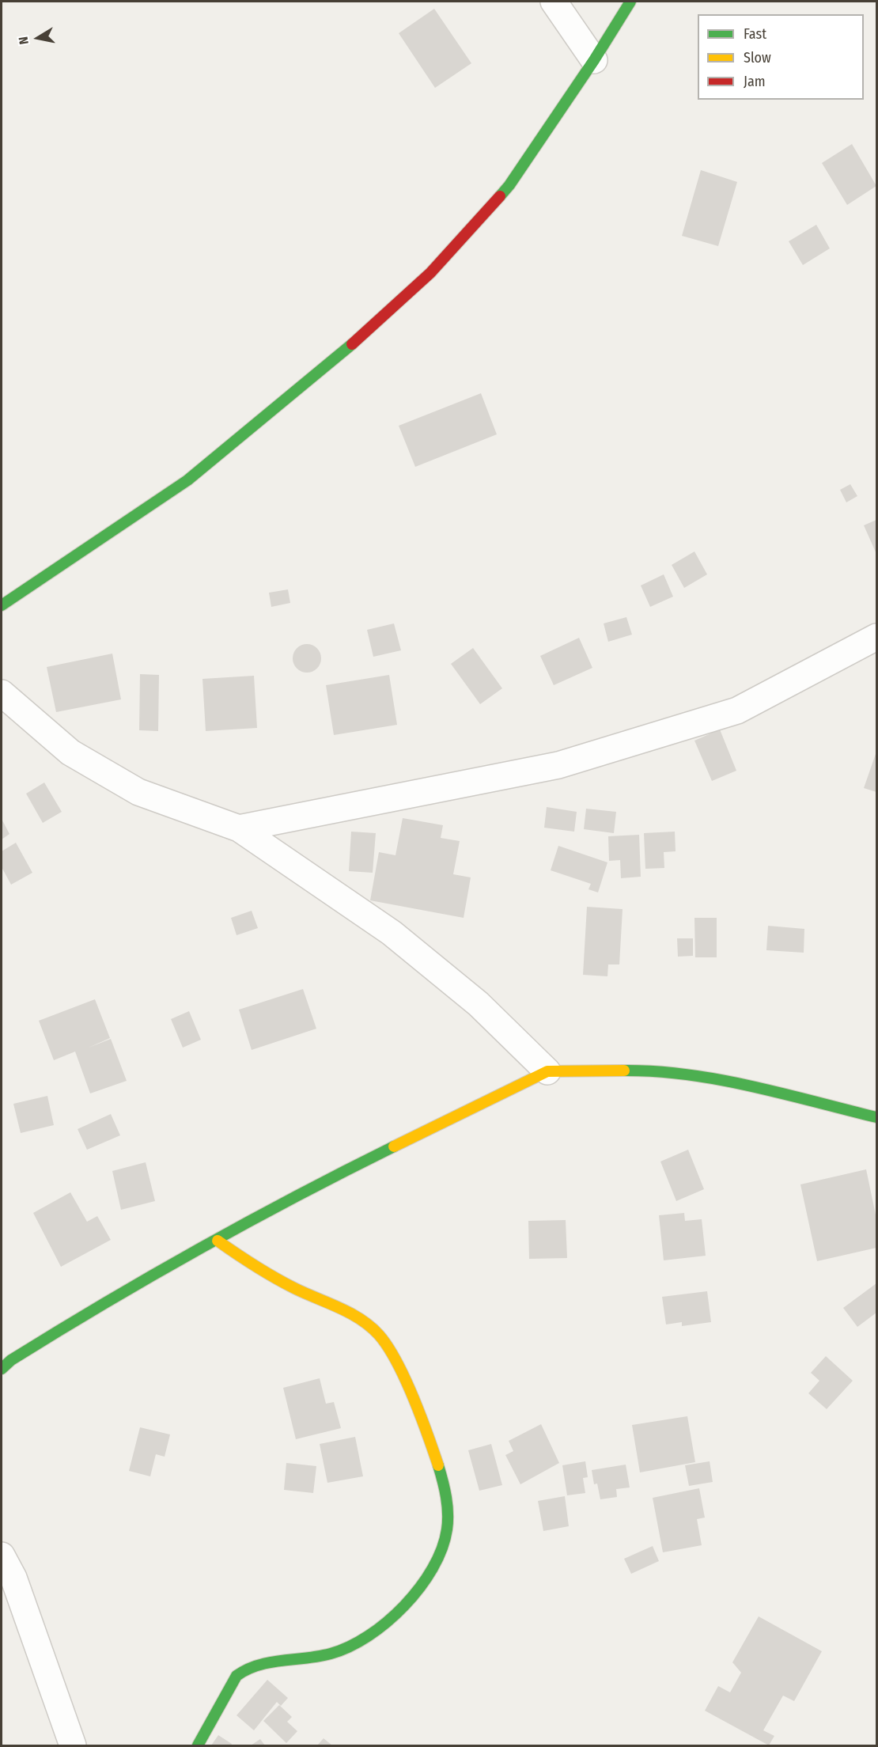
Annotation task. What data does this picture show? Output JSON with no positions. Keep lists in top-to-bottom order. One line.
{"legend":["Fast","Slow","Jam"],"north":"left"}
